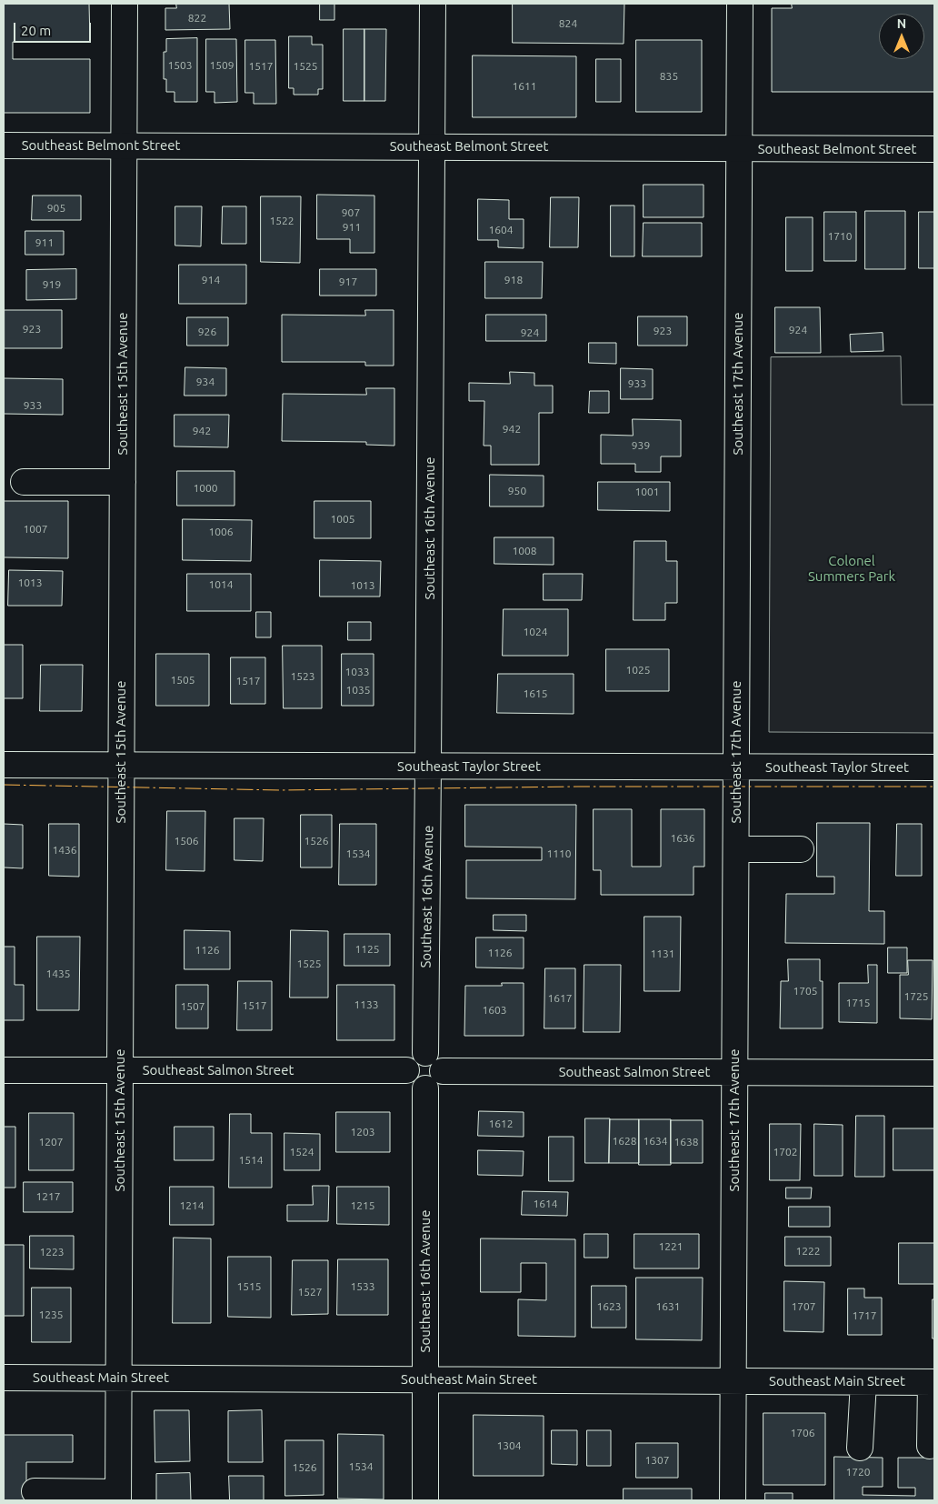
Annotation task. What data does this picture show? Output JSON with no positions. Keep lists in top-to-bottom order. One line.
{"streets":{"street":["Southeast Belmont Street","Southeast 15th Avenue","Southeast 17th Avenue","Southeast 16th Avenue","Southeast Taylor Street","Southeast Salmon Street","Southeast Main Street"]},"crossings":[["Southeast Belmont Street","Southeast 15th Avenue"],["Southeast Belmont Street","Southeast 17th Avenue"],["Southeast Belmont Street","Southeast 16th Avenue"],["Southeast 15th Avenue","Southeast Taylor Street"],["Southeast 15th Avenue","Southeast Salmon Street"],["Southeast 15th Avenue","Southeast Main Street"],["Southeast 17th Avenue","Southeast Taylor Street"],["Southeast 17th Avenue","Southeast Salmon Street"],["Southeast 17th Avenue","Southeast Main Street"],["Southeast 16th Avenue","Southeast Taylor Street"],["Southeast 16th Avenue","Southeast Salmon Street"],["Southeast 16th Avenue","Southeast Main Street"]],"parks":["Colonel Summers Park"],"house_numbers":["822","824","1503","1509","1517","1525","835","1611","905","907","1522","911","1604","1710","911","914","918","917","919","923","924","923","926","924","934","933","933","942","942","939","1000","950","1001","1005","1007","1006","1008","1013","1014","1013","1024","1025","1033","1523","1505","1517","1035","1615","1636","1506","1526","1436","1534","1110","1125","1126","1126","1131","1525","1435","1705","1725","1617","1715","1133","1517","1507","1603","1612","1203","1628","1634","1207","1638","1524","1702","1514","1217","1614","1214","1215","1221","1222","1223","1515","1533","1527","1623","1631","1707","1235","1717","1706","1304","1307","1534","1526","1720"],"scale_bar":"20 m","north":"top"}
